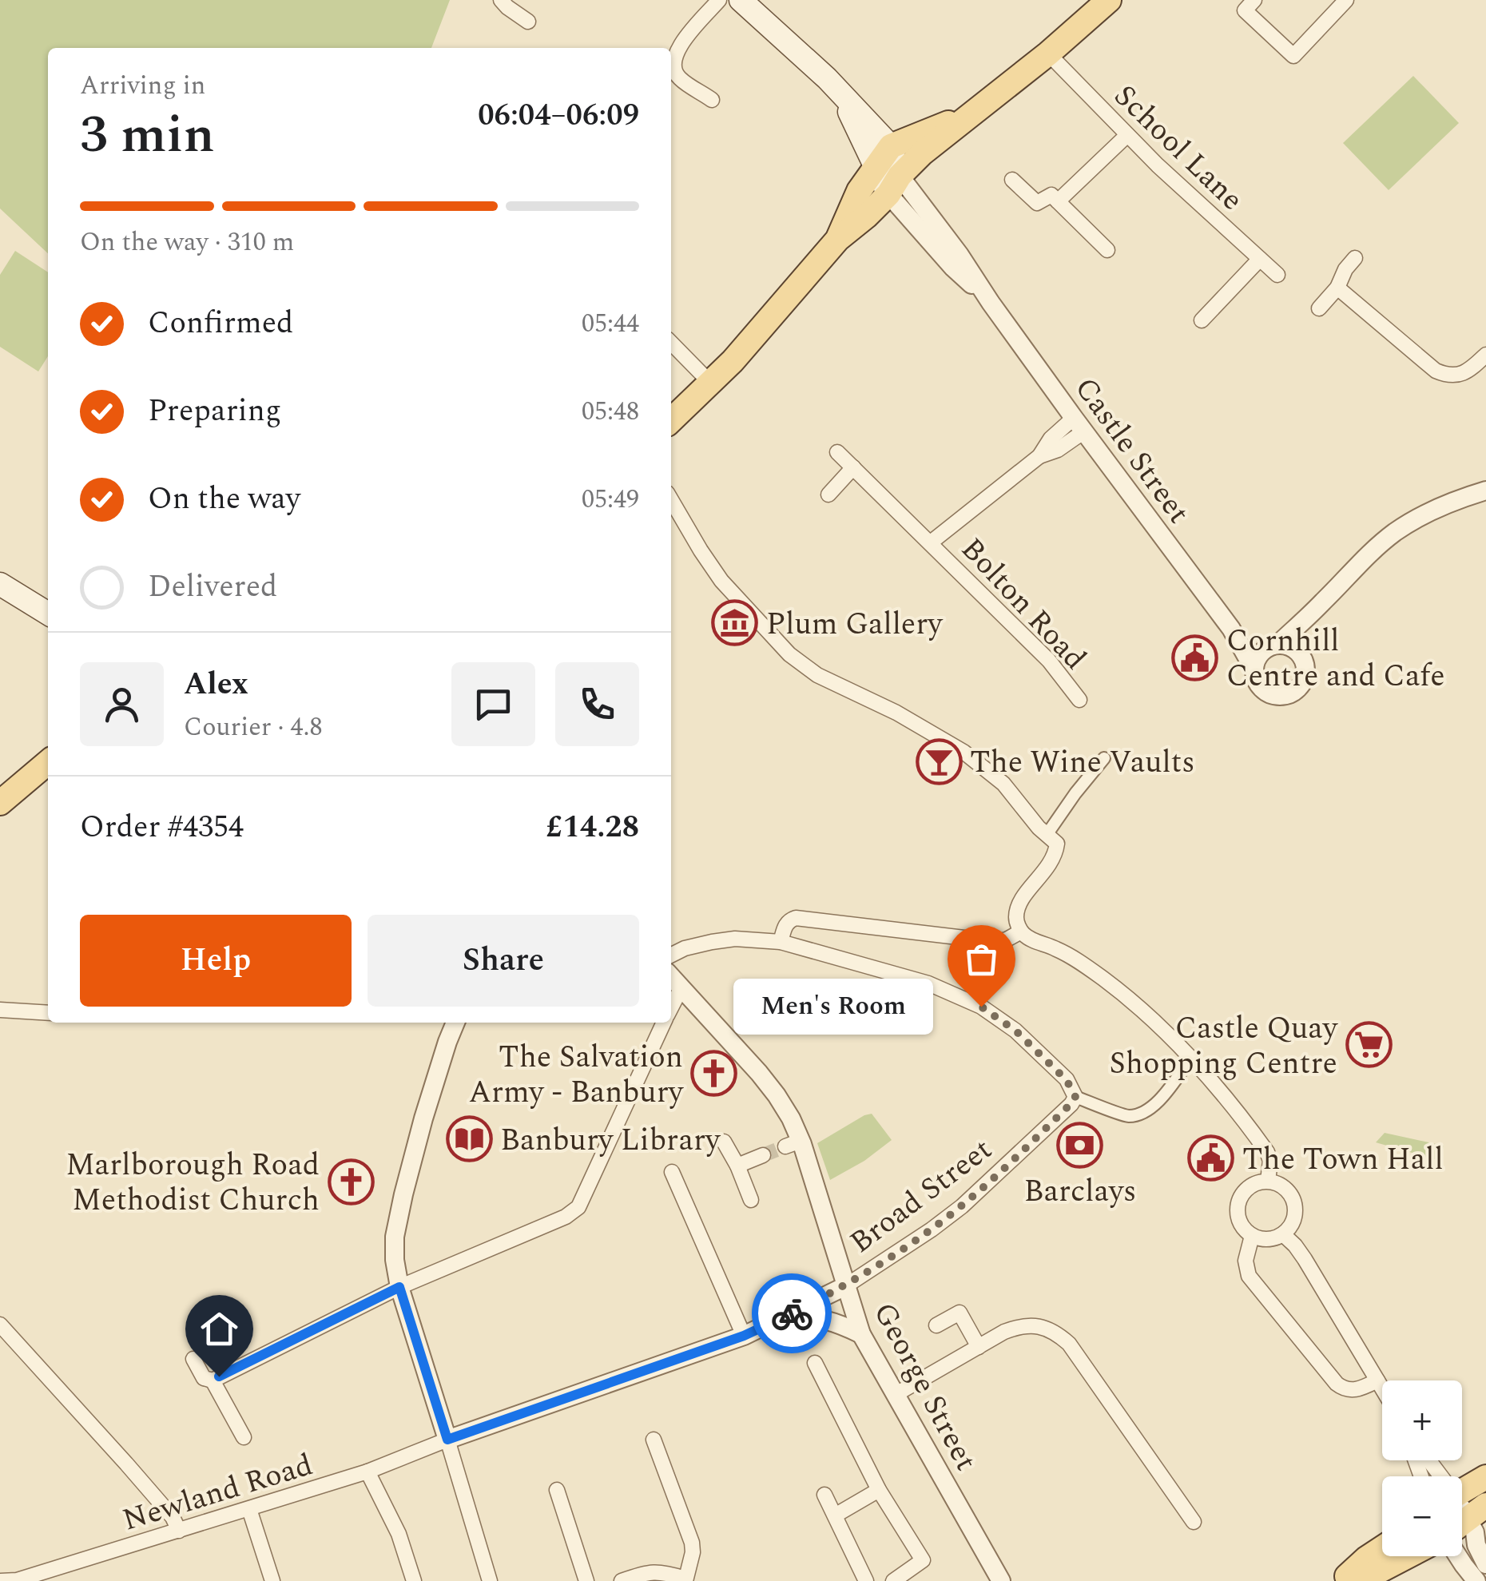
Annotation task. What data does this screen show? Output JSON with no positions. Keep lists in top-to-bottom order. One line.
{"streets":{"street":["School Lane","Castle Street","Bolton Road","Broad Street","George Street","Newland Road"]},"crossings":[["Castle Street","Bolton Road"],["Broad Street","George Street"],["Broad Street","Newland Road"]],"places":{"museum":["Plum Gallery"],"public building":["Cornhill Centre and Cafe","The Town Hall"],"bar":["The Wine Vaults"],"other":["Men's Room"],"supermarket":["Castle Quay Shopping Centre"],"church":["The Salvation Army - Banbury","Marlborough Road Methodist Church"],"library":["Banbury Library"],"bank":["Barclays"]},"page":{"heading":["3 min","Arriving in","06:04–06:09"],"panel":["Alex","Courier · 4.8","Order #4354","£14.28"],"bar":"On the way · 310 m","list":[["Confirmed","05:44"],["Preparing","05:48"],["On the way","05:49"],"Delivered"],"buttons":["Help","Share"],"bubble":"Men's Room","map_buttons":["+","−"]}}
